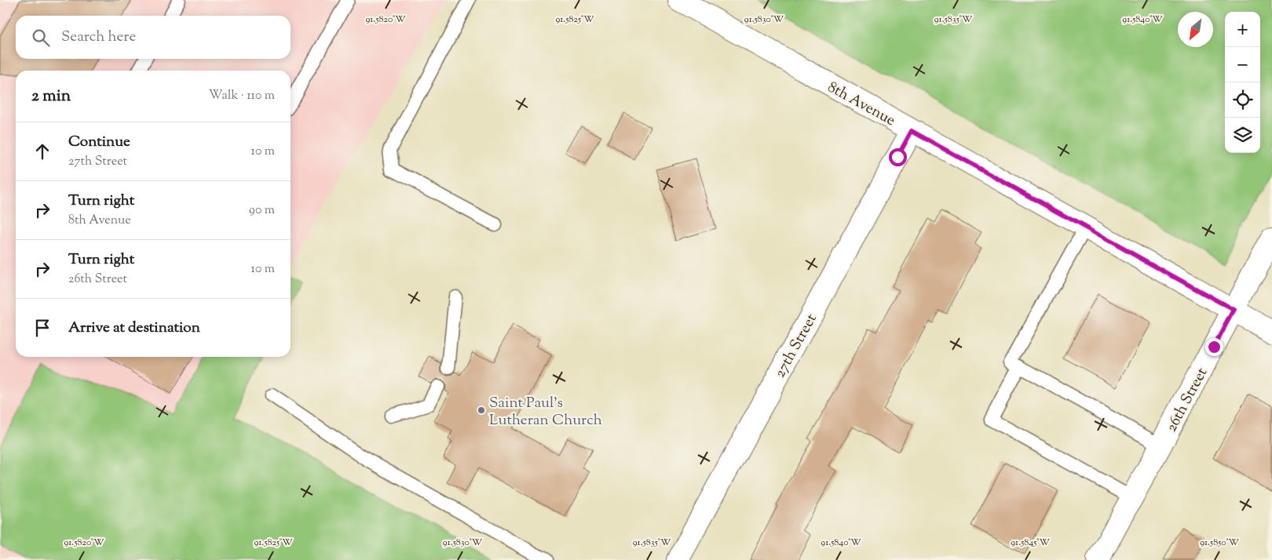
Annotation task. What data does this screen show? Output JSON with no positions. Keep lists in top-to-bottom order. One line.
{"streets":{"street":["8th Avenue","27th Street","26th Street"]},"crossings":[["8th Avenue","27th Street"],["8th Avenue","26th Street"]],"places":["Saint Paul's Lutheran Church"],"north":"bottom left","page":{"map_buttons":["+","−"],"search":"Search here","heading":["2 min","Walk · 110 m"],"list":[["Continue","27th Street","10 m"],["Turn right","8th Avenue","90 m"],["Turn right","26th Street","10 m"],"Arrive at destination"]},"coordinates":["91.5820°W","91.5825°W","91.5830°W","91.5835°W","91.5840°W","91.5845°W","91.5850°W"]}
